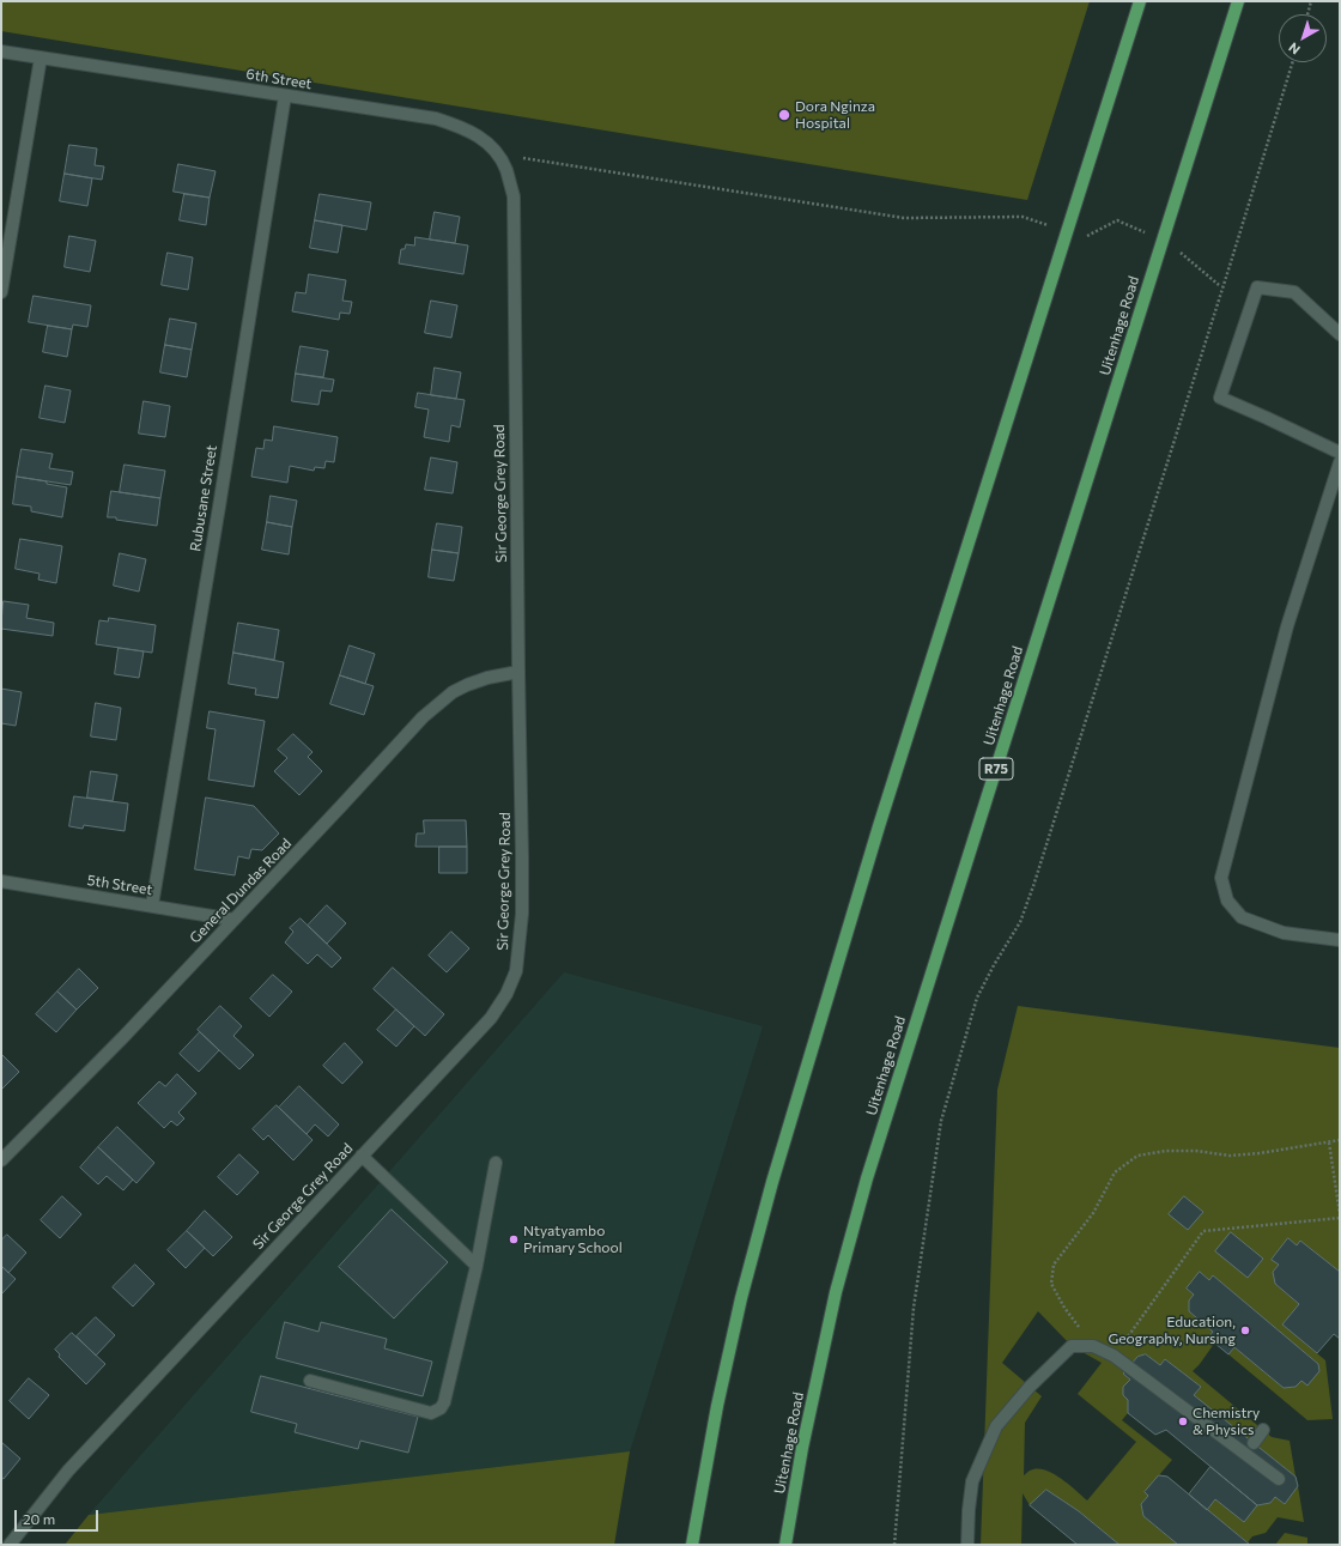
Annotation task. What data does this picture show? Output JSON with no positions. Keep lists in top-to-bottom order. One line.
{"streets":{"main road":["Uitenhage Road","R75"],"street":["6th Street","Sir George Grey Road","Rubusane Street","5th Street","General Dundas Road"]},"crossings":[["6th Street","Sir George Grey Road"],["6th Street","Rubusane Street"],["Sir George Grey Road","General Dundas Road"],["Rubusane Street","5th Street"],["5th Street","General Dundas Road"]],"places":["Dora Nginza Hospital","Ntyatyambo Primary School","Education, Geography, Nursing","Chemistry & Physics"],"scale_bar":"20 m","north":"bottom left"}
